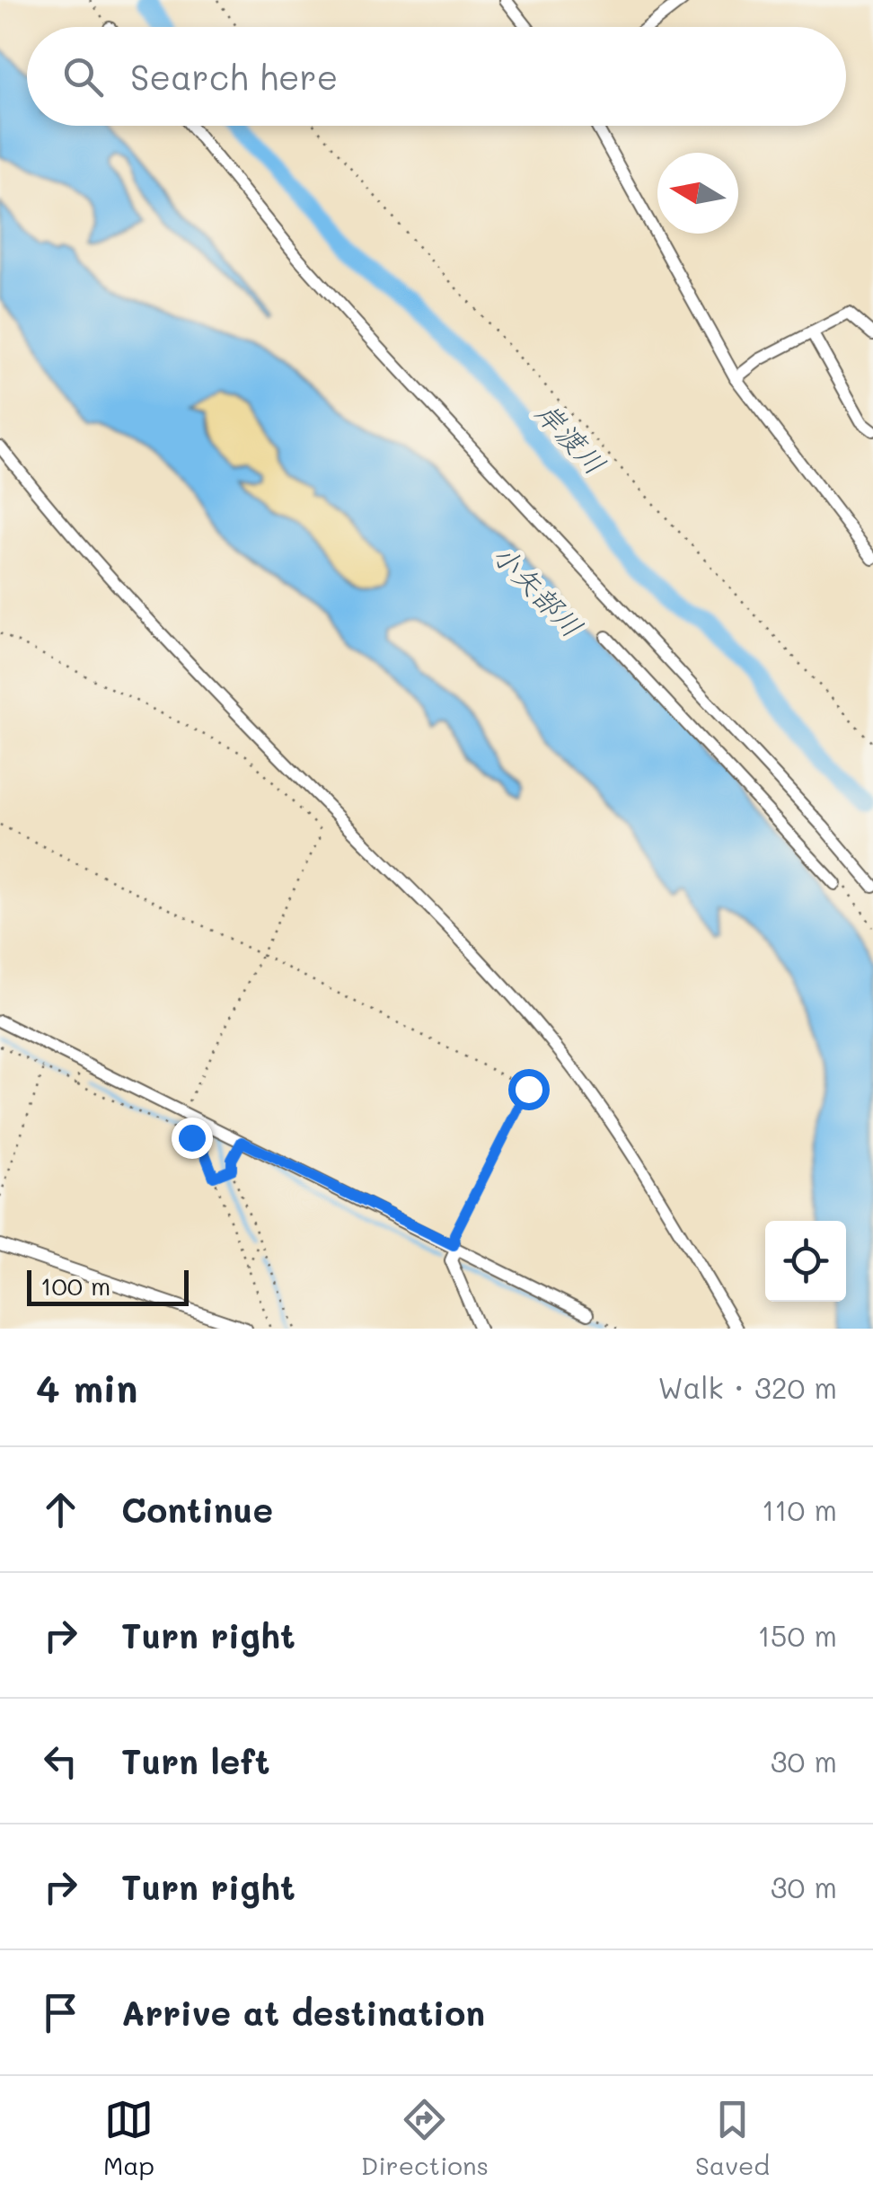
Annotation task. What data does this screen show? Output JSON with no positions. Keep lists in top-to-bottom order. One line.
{"water":["岸渡川","小矢部川"],"scale_bar":"100 m","north":"left","page":{"search":"Search here","scale":"100 m","heading":["4 min","Walk · 320 m"],"list":[["Continue","110 m"],["Turn right","150 m"],["Turn left","30 m"],["Turn right","30 m"],"Arrive at destination"],"nav":["Map","Directions","Saved"]}}
